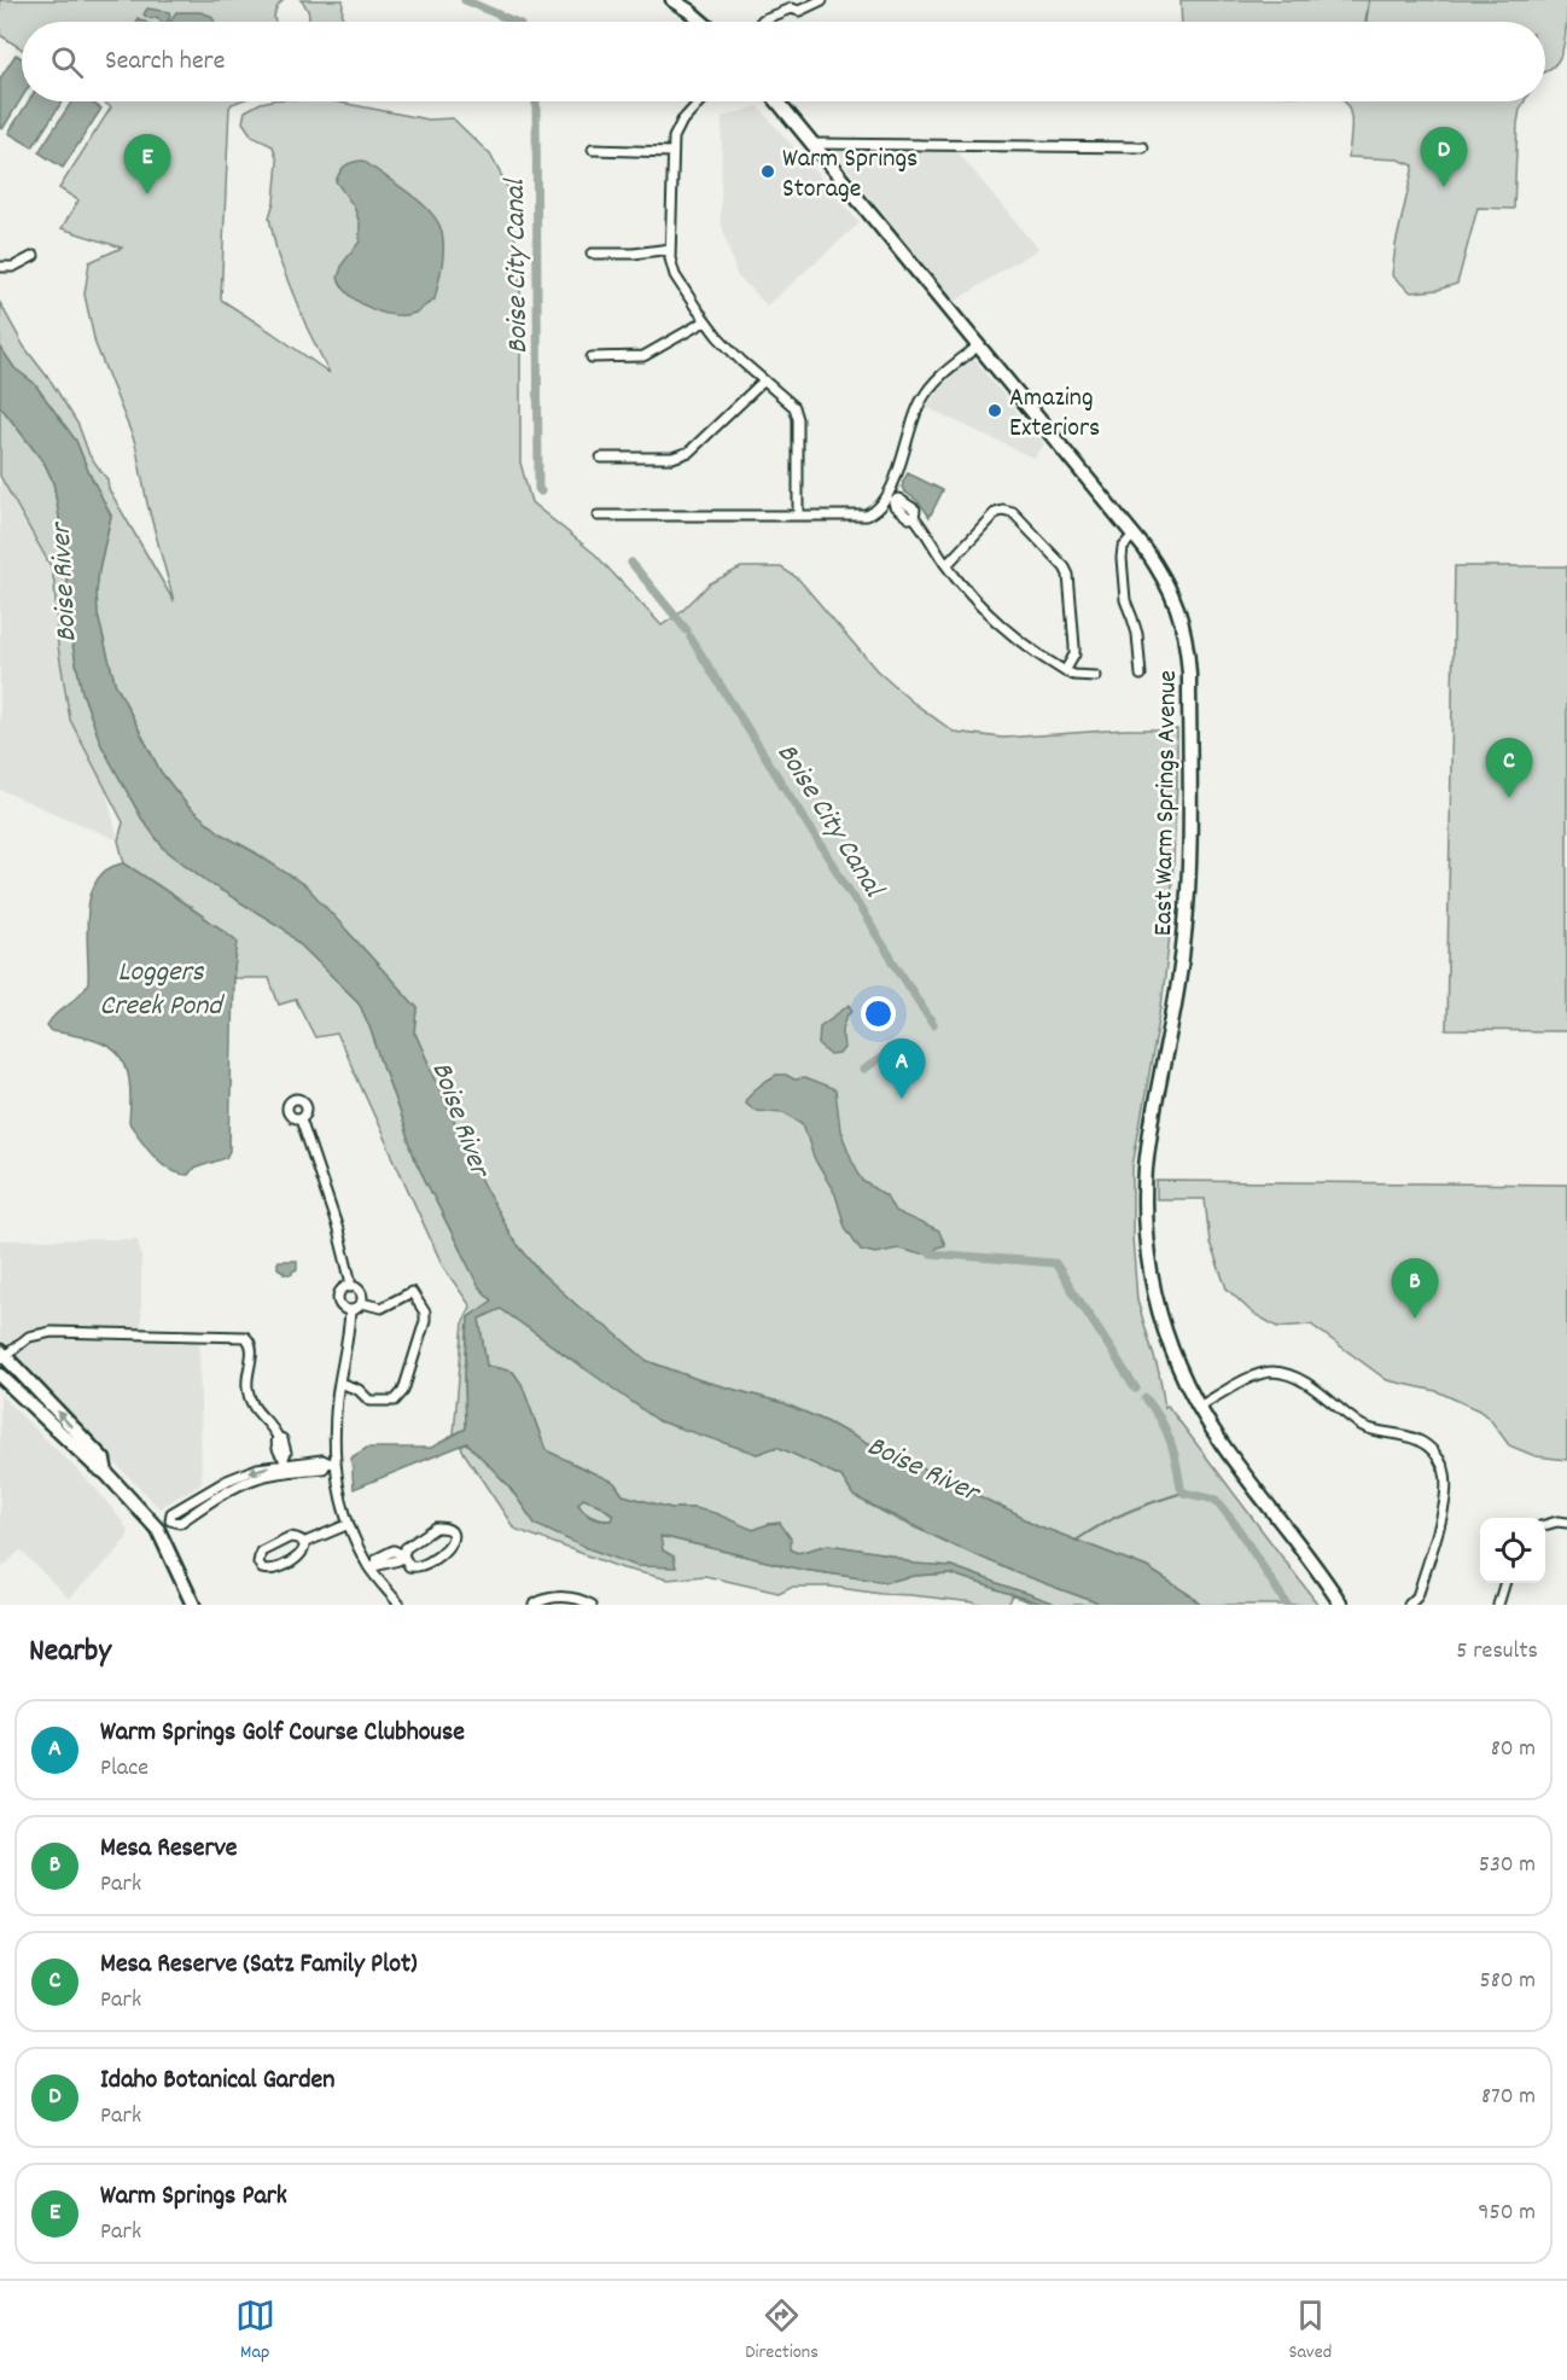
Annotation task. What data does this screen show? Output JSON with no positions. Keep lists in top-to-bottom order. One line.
{"streets":{"street":["East Warm Springs Avenue"]},"water":["Boise City Canal","Boise River","Loggers Creek Pond"],"places":["Warm Springs Storage","Amazing Exteriors"],"page":{"search":"Search here","pins":["D","E","C","A","B"],"heading":["Nearby","5 results"],"list":[{"mark":"A","name":"Warm Springs Golf Course Clubhouse","note":"Place","value":"80 m"},{"mark":"B","name":"Mesa Reserve","note":"Park","value":"530 m"},{"mark":"C","name":"Mesa Reserve (Satz Family Plot)","note":"Park","value":"580 m"},{"mark":"D","name":"Idaho Botanical Garden","note":"Park","value":"870 m"},{"mark":"E","name":"Warm Springs Park","note":"Park","value":"950 m"}],"nav":["Map","Directions","Saved"]}}
